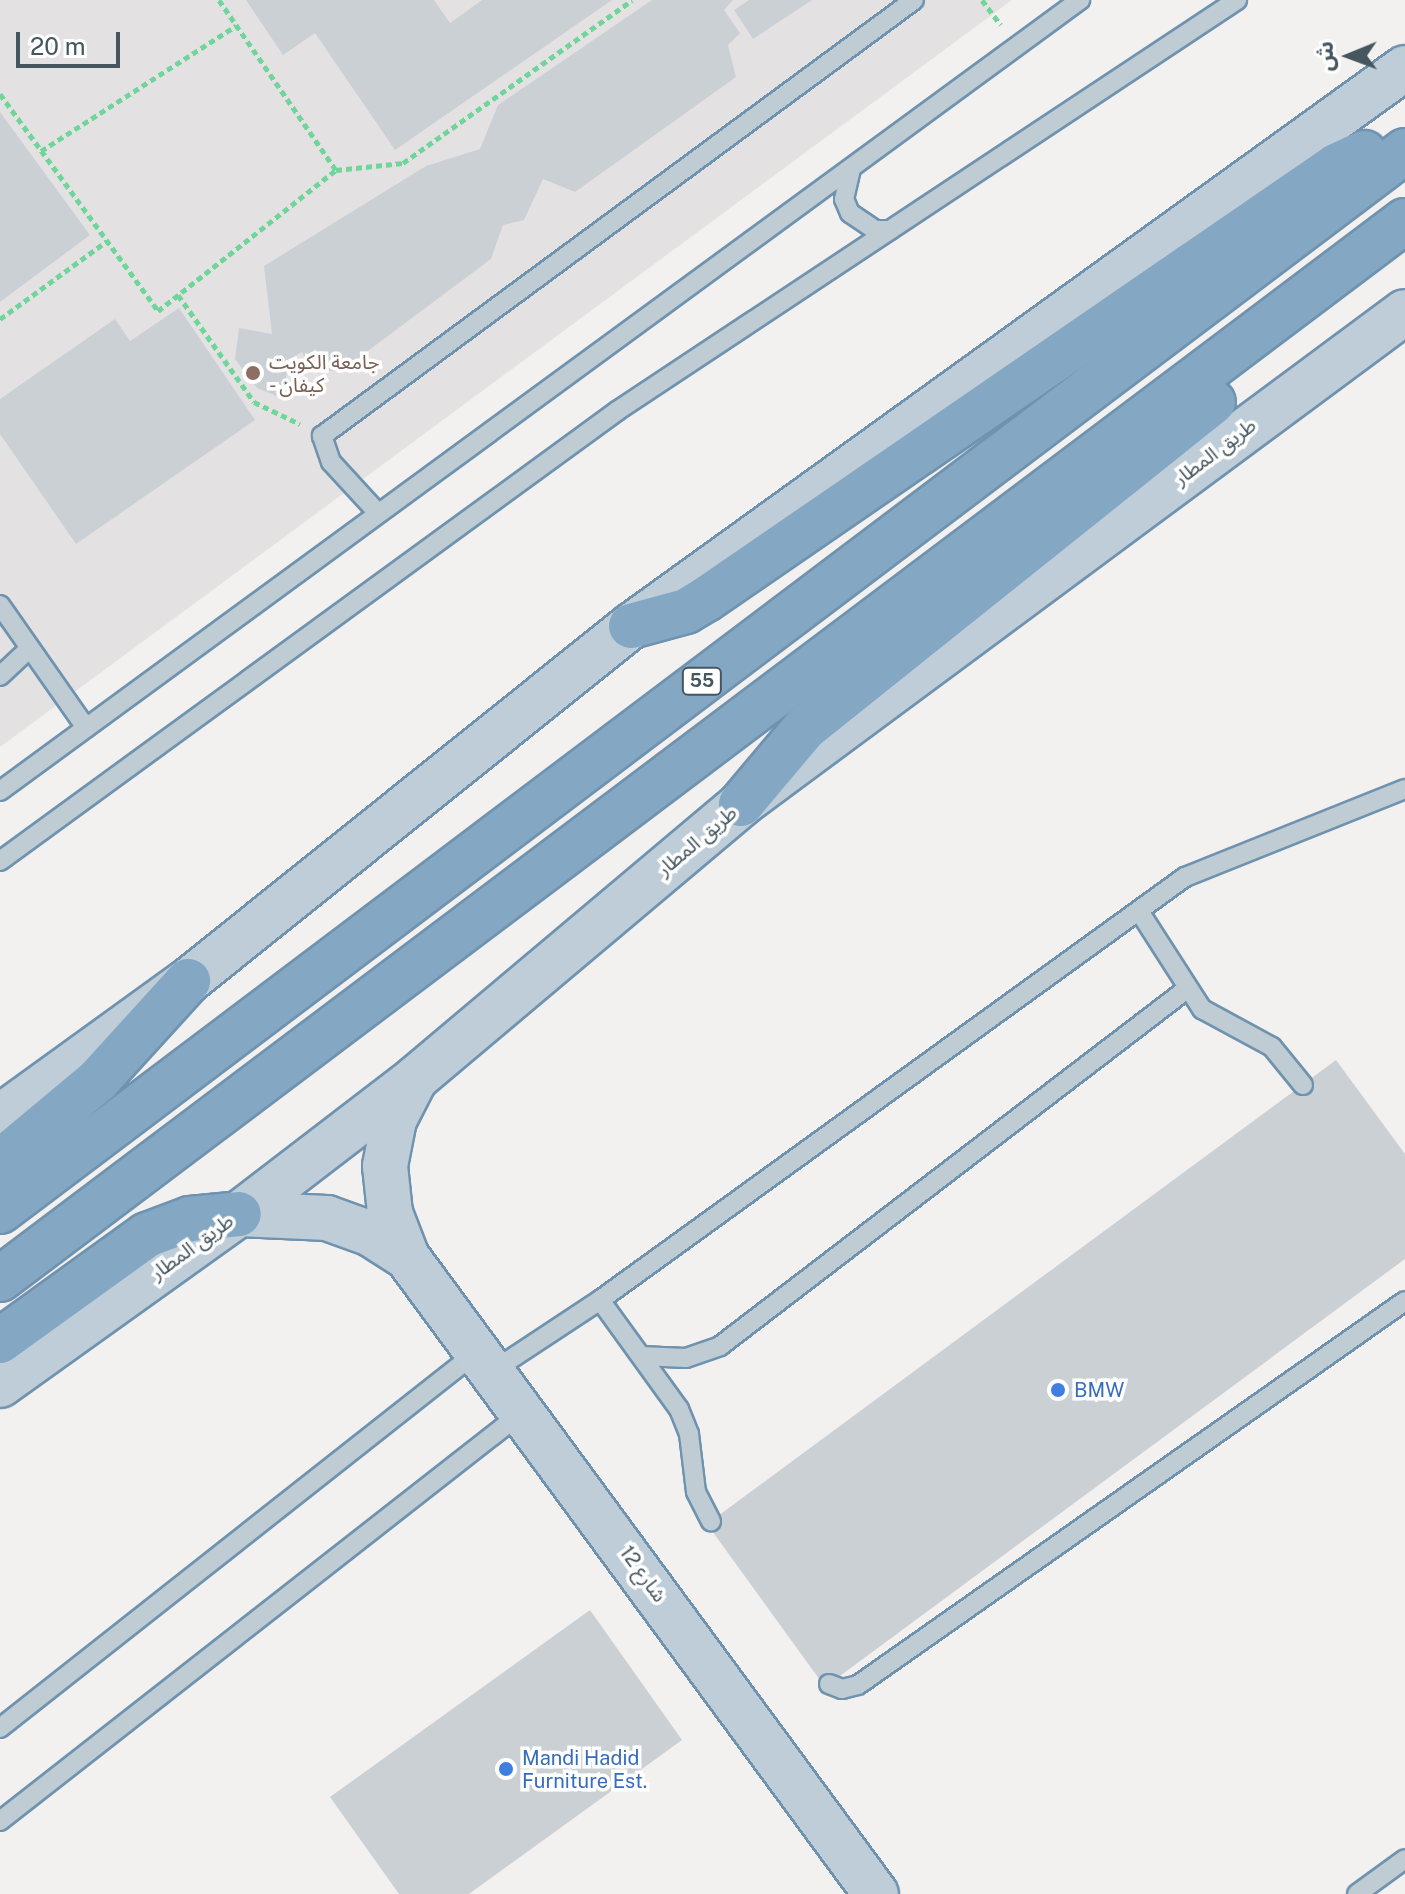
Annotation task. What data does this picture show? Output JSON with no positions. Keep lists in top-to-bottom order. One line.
{"streets":{"highway":["55"],"main road":["طريق المطار","شارع 12"]},"crossings":[["طريق المطار","شارع 12"]],"places":["جامعة الكويت - كيفان","BMW","Mandi Hadid Furniture Est."],"scale_bar":"20 m","north":"left"}
